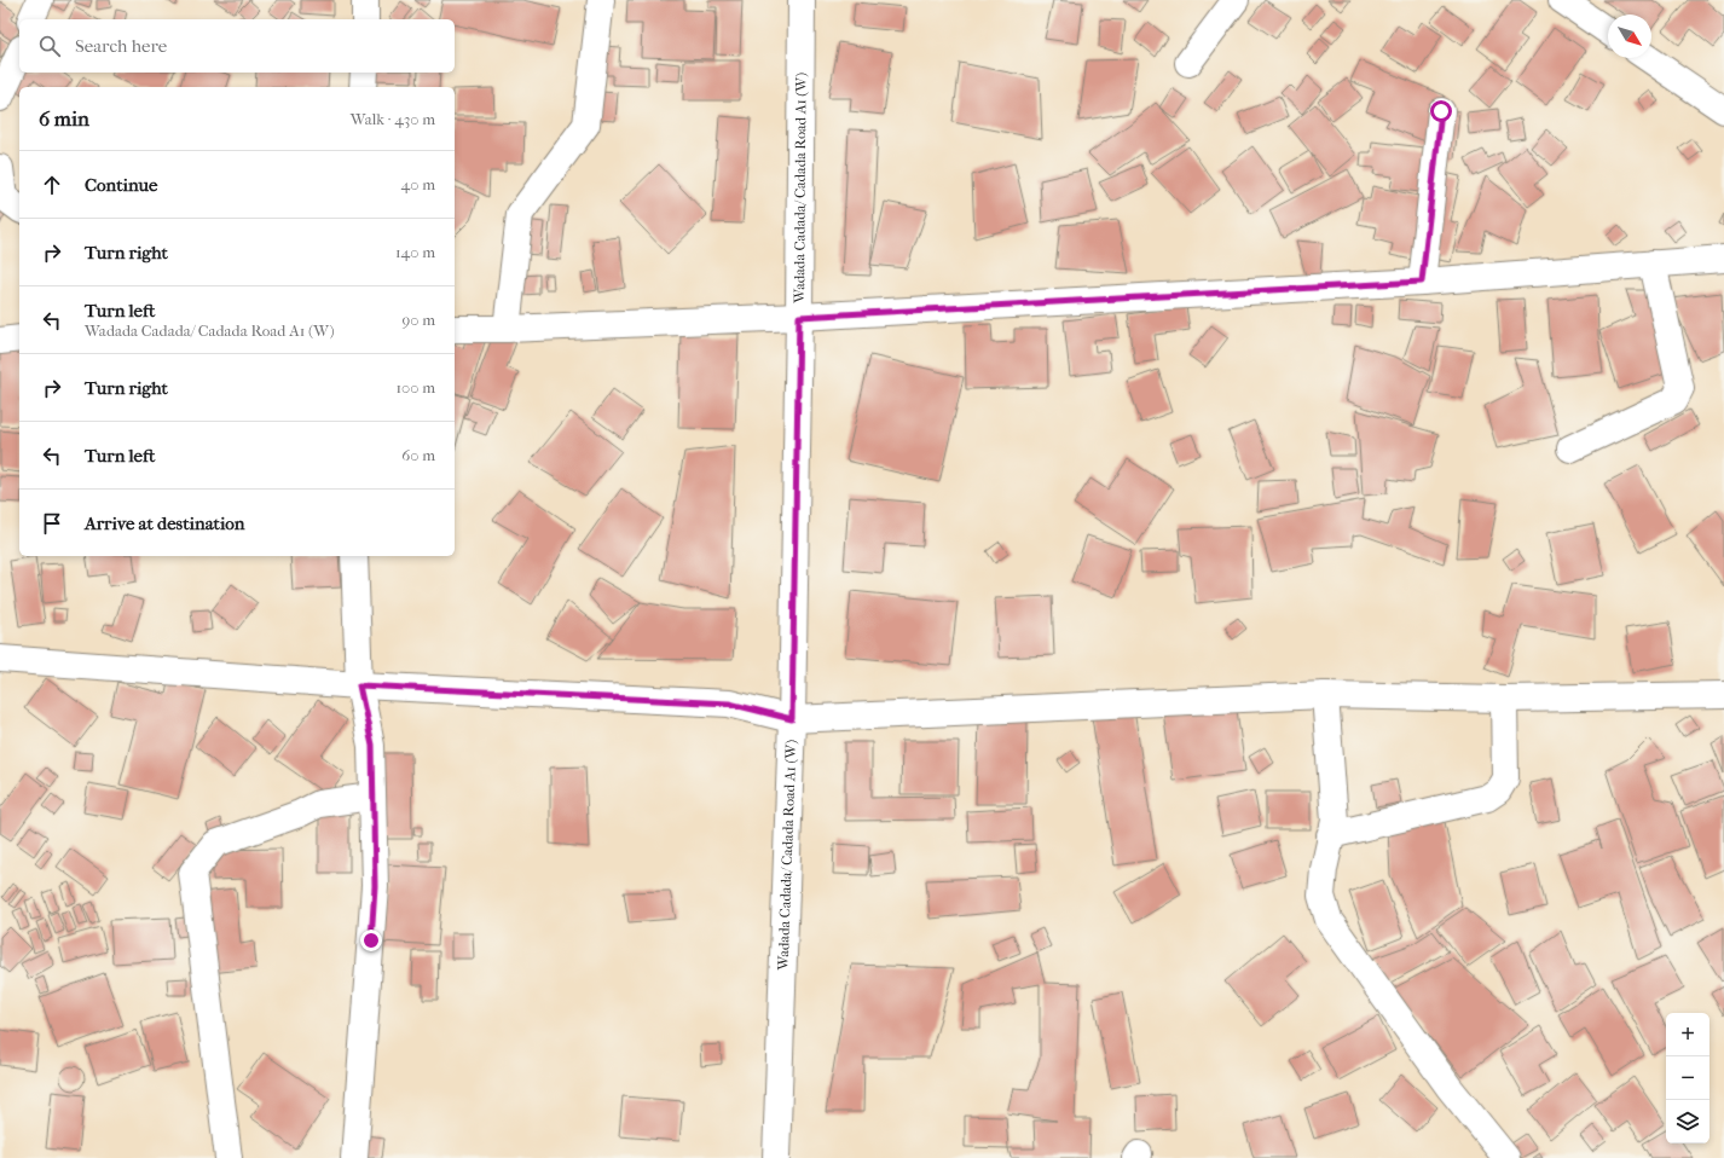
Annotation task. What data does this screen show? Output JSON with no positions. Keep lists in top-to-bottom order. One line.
{"streets":{"street":["Wadada Cadada/ Cadada Road A1 (W)"]},"north":"bottom right","page":{"search":"Search here","heading":["6 min","Walk · 430 m"],"list":[["Continue","40 m"],["Turn right","140 m"],["Turn left","Wadada Cadada/ Cadada Road A1 (W)","90 m"],["Turn right","100 m"],["Turn left","60 m"],"Arrive at destination"],"map_buttons":["+","−"]}}
